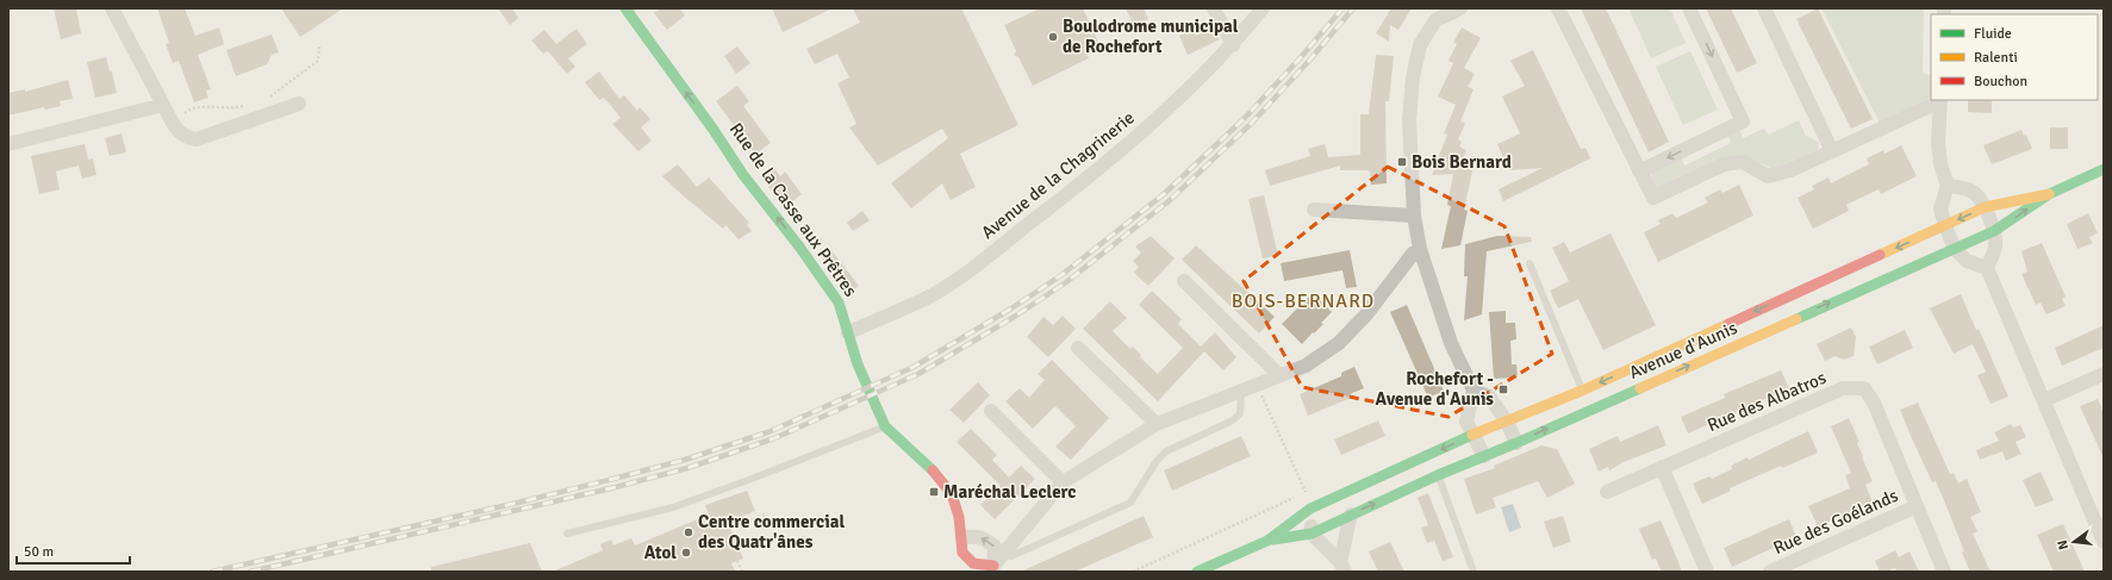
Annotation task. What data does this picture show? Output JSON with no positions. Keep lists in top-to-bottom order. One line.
{"streets":{"main road":["Rue de la Casse aux Prêtres","Avenue d'Aunis"],"street":["Avenue de la Chagrinerie","Rue des Albatros","Rue des Goélands"]},"crossings":[["Avenue de la Chagrinerie","Rue de la Casse aux Prêtres"],["Rue des Albatros","Rue des Goélands"]],"one_way":["Rue de la Casse aux Prêtres"],"districts":["BOIS-BERNARD"],"places":{"other":["Boulodrome municipal de Rochefort","Centre commercial des Quatr'ânes","Atol"],"transit":["Bois Bernard","Rochefort - Avenue d'Aunis","Maréchal Leclerc"]},"legend":["Fluide","Ralenti","Bouchon"],"scale_bar":"50 m","north":"left"}
